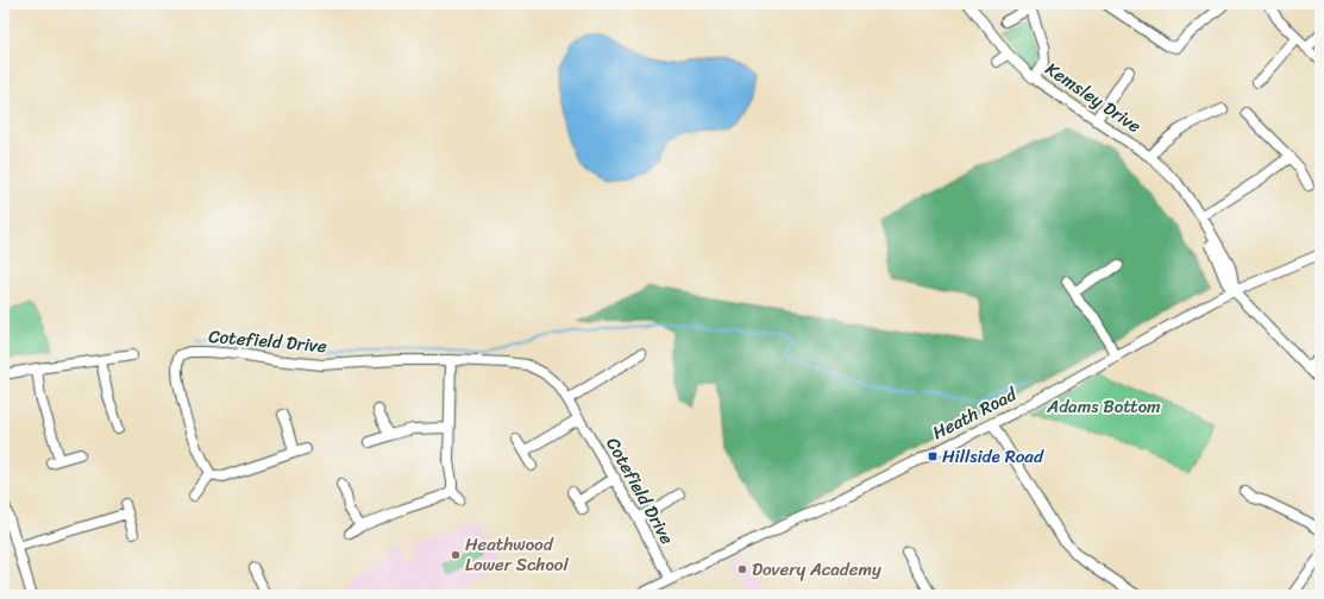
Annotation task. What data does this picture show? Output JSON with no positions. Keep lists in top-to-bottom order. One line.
{"streets":{"street":["Kemsley Drive","Cotefield Drive","Heath Road"]},"crossings":[["Kemsley Drive","Heath Road"],["Cotefield Drive","Heath Road"]],"parks":["Adams Bottom"],"places":{"transit":["Hillside Road"],"other":["Heathwood Lower School","Dovery Academy"]}}
